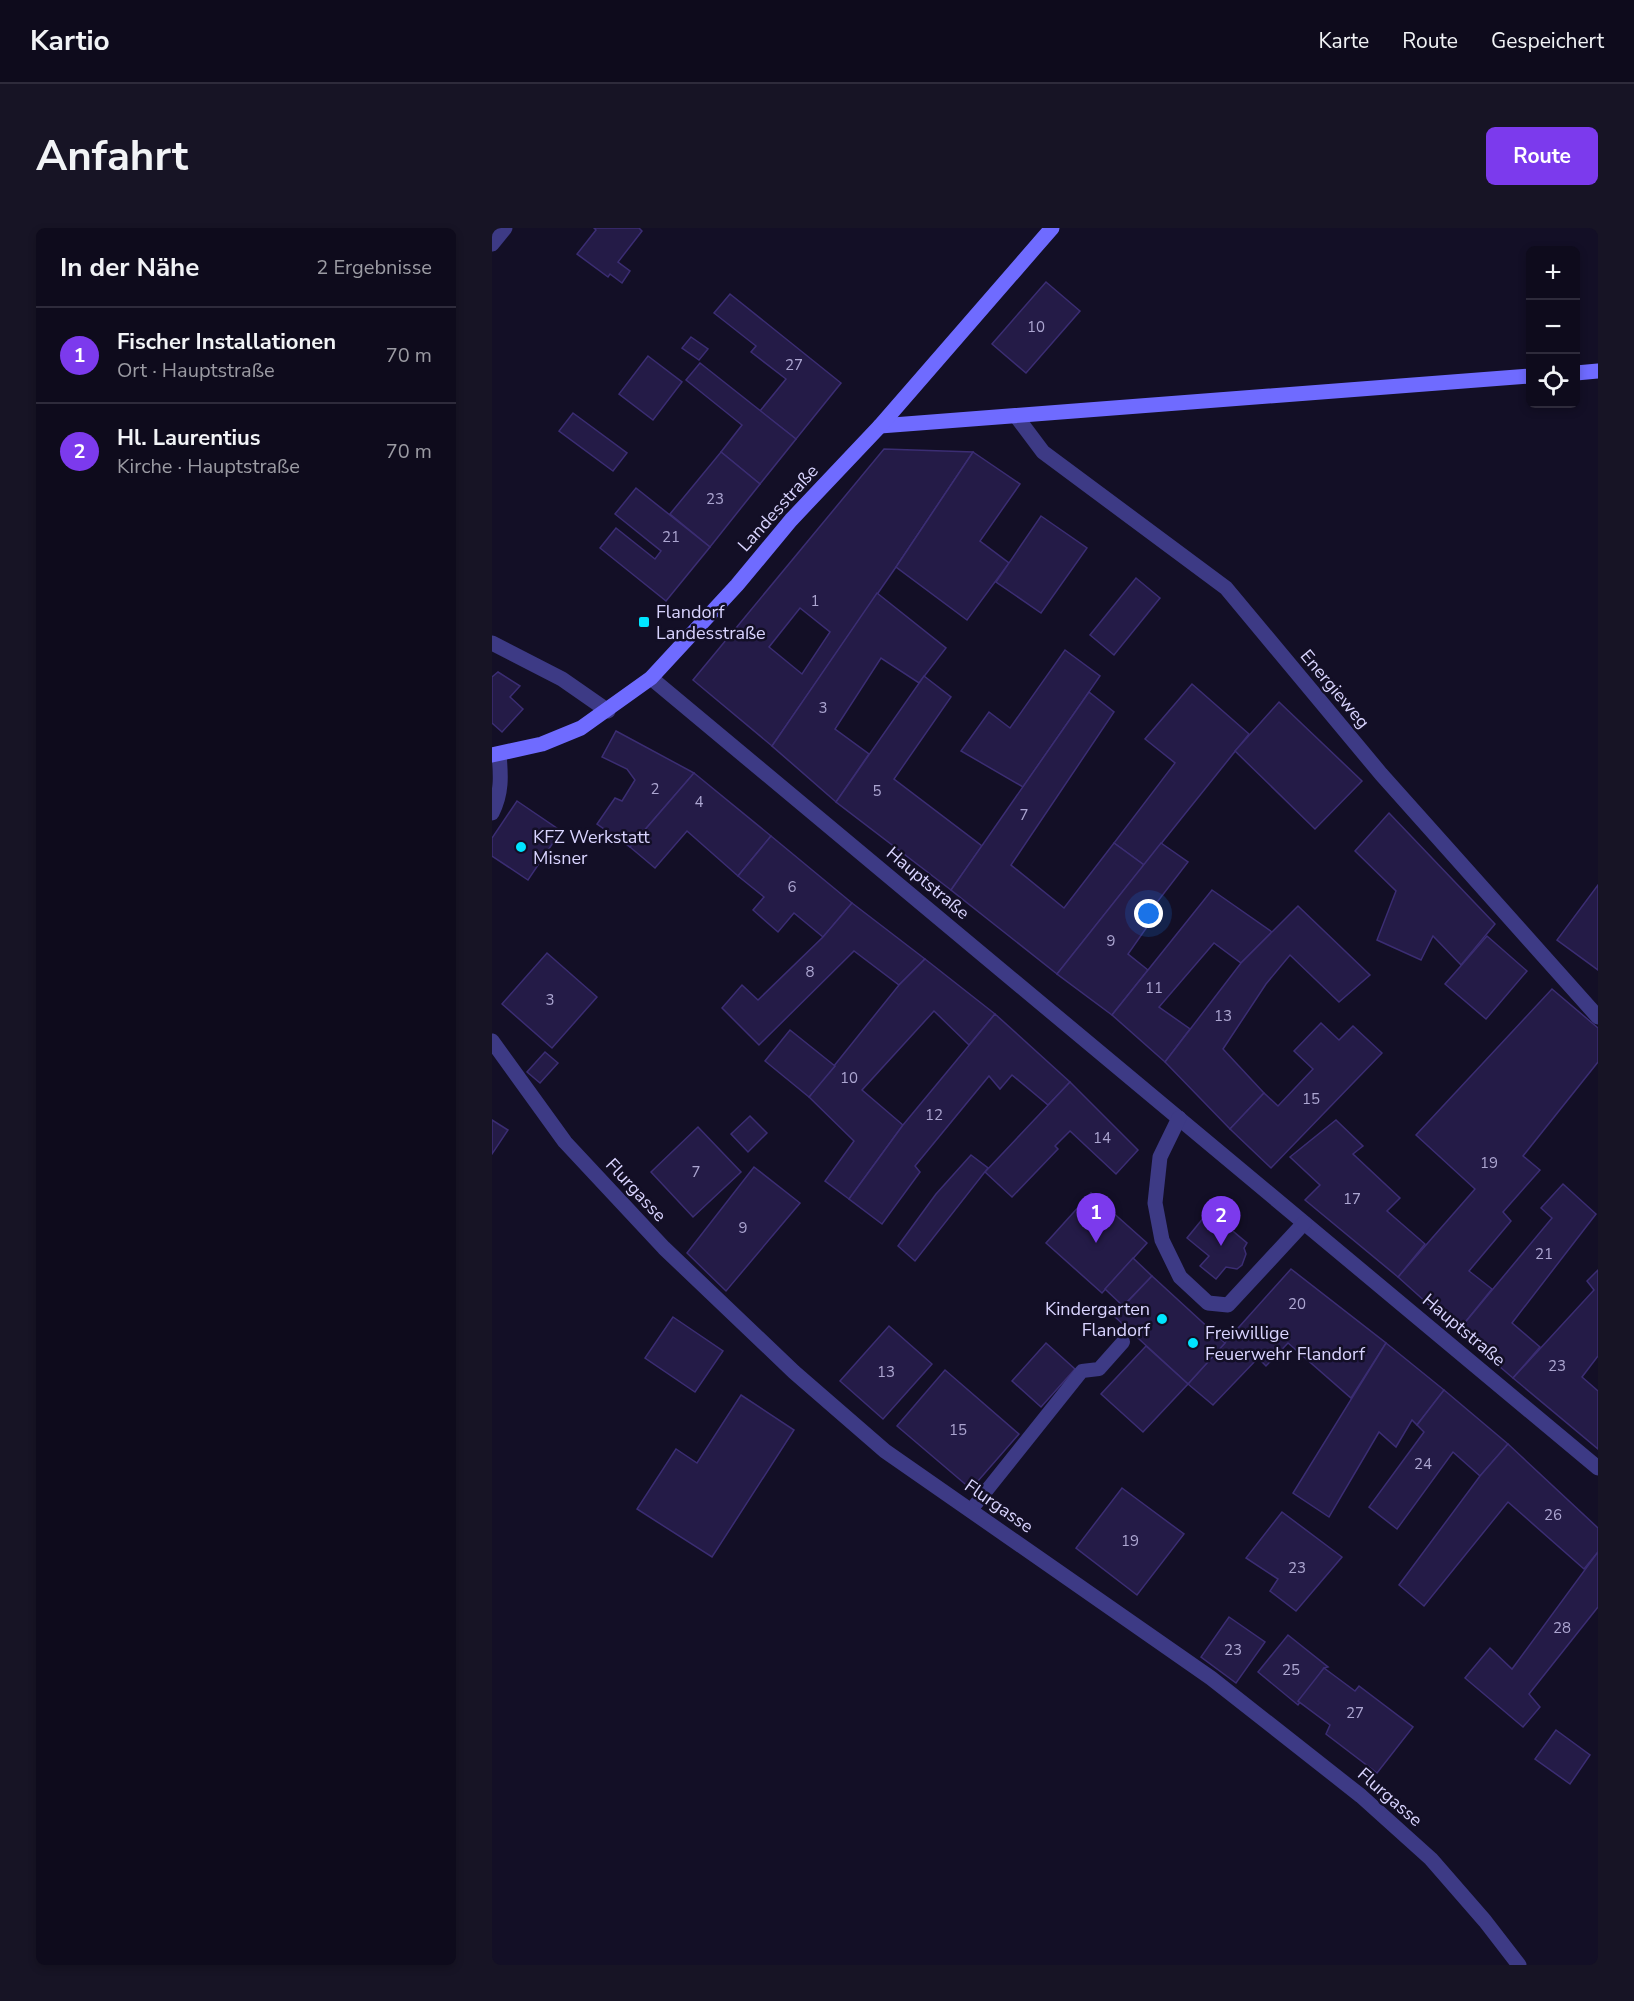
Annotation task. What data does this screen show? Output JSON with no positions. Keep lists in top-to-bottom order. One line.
{"streets":{"main road":["Landesstraße"],"street":["Energieweg","Hauptstraße","Flurgasse"]},"crossings":[["Landesstraße","Hauptstraße"]],"places":{"transit":["Flandorf Landesstraße"],"other":["KFZ Werkstatt Misner","Kindergarten Flandorf","Freiwillige Feuerwehr Flandorf"]},"house_numbers":["10","27","23","21","1","3","2","5","4","7","6","9","8","11","3","13","10","15","12","14","19","7","17","9","21","20","23","13","15","24","26","19","23","28","23","25","27"],"page":{"header":"Kartio","nav":["Karte","Route","Gespeichert"],"buttons":"Route","title":"Anfahrt","heading":["In der Nähe","2 Ergebnisse"],"map_buttons":["+","−"],"list":[{"mark":"1","name":"Fischer Installationen","note":"Ort · Hauptstraße","value":"70 m"},{"mark":"2","name":"Hl. Laurentius","note":"Kirche · Hauptstraße","value":"70 m"}],"pins":["1","2"]}}
